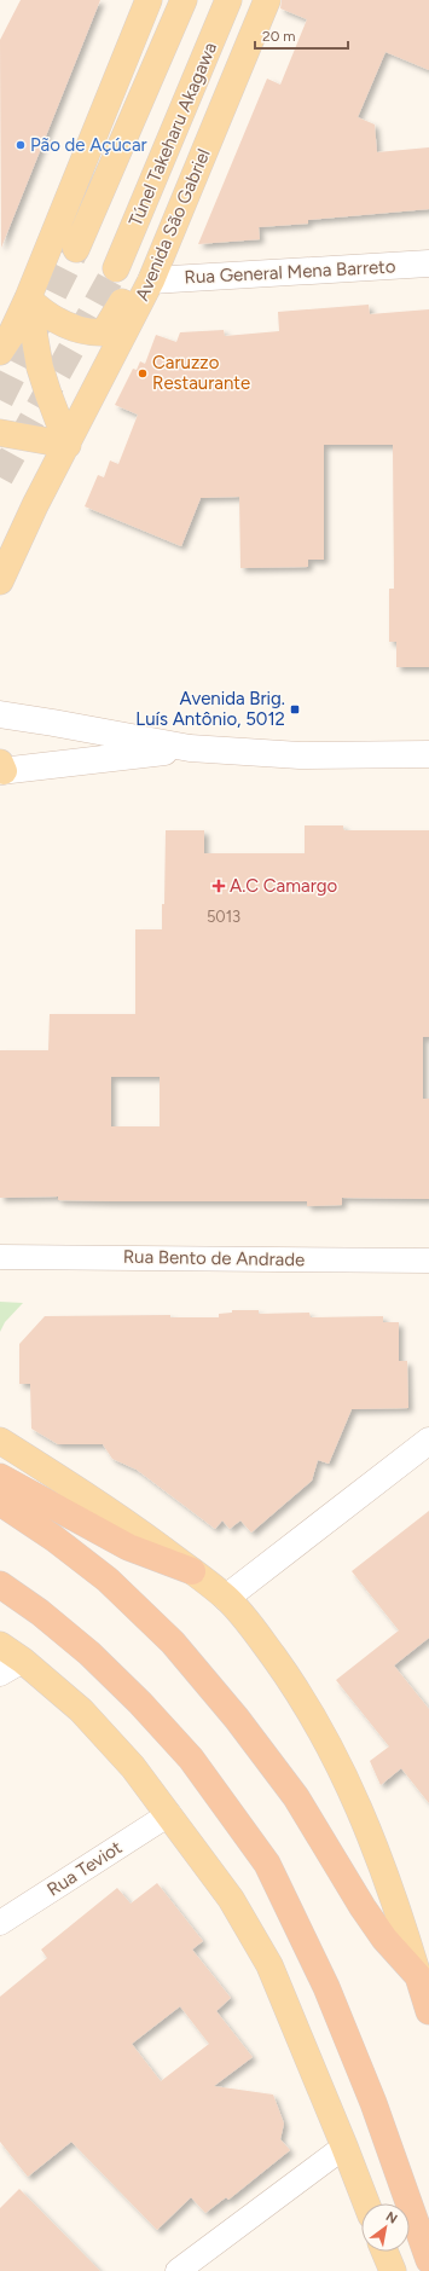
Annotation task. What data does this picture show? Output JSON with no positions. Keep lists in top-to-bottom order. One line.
{"streets":{"main road":["Túnel Takeharu Akagawa","Avenida São Gabriel","Rua General Mena Barreto"],"street":["Rua Bento de Andrade","Rua Teviot"]},"crossings":[["Avenida São Gabriel","Rua General Mena Barreto"]],"places":{"other":["Pão de Açúcar","Caruzzo Restaurante"],"transit":["Avenida Brig. Luís Antônio, 5012"],"health":["A.C Camargo"]},"house_numbers":["5013"],"scale_bar":"20 m","north":"top right"}
